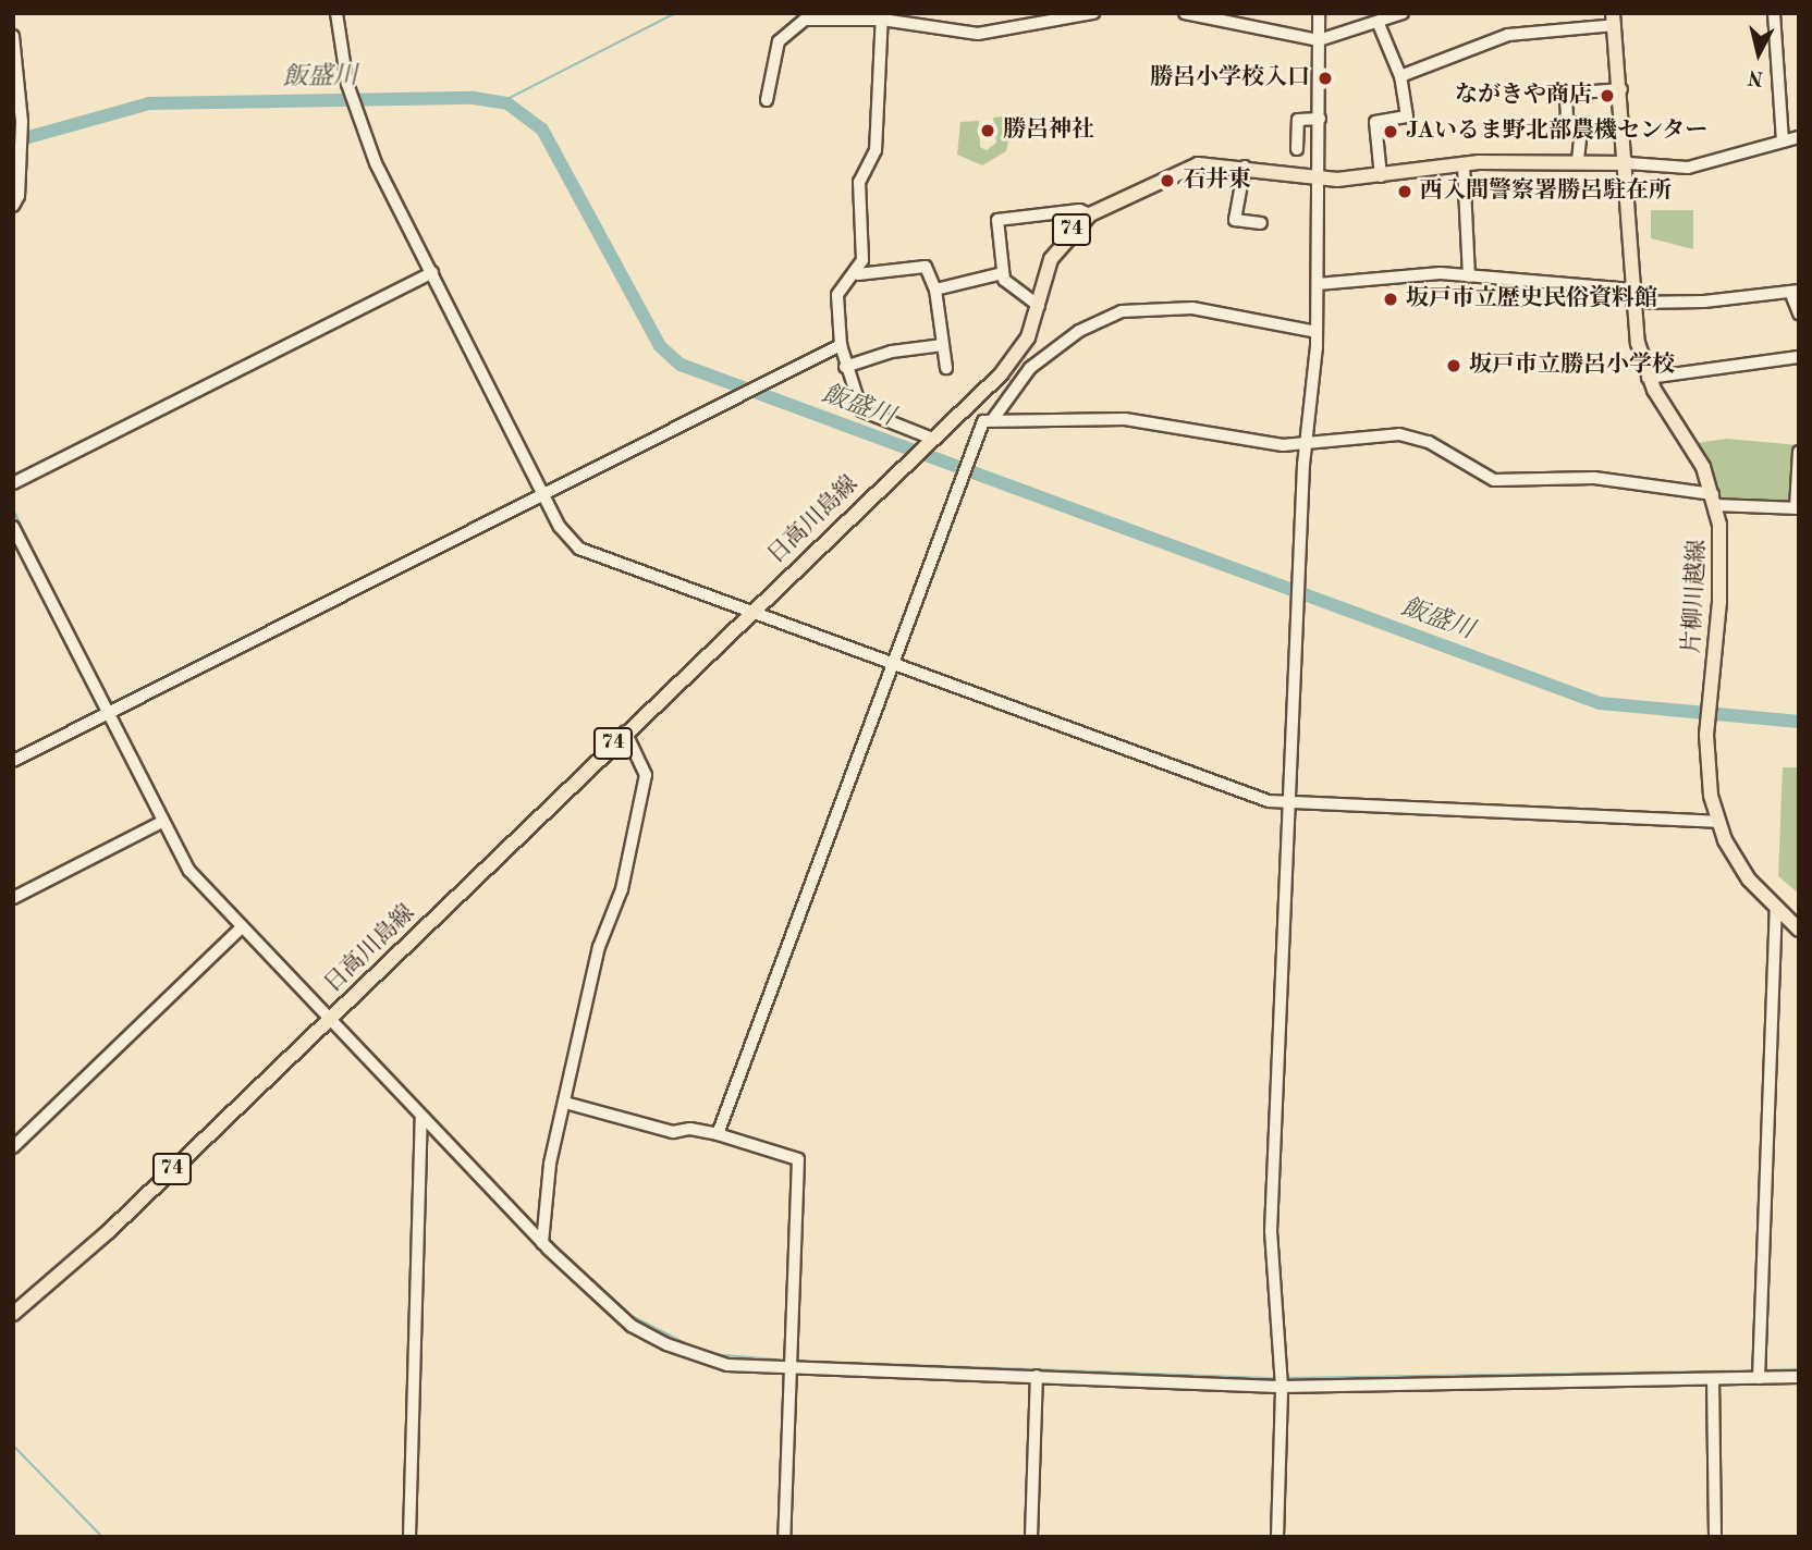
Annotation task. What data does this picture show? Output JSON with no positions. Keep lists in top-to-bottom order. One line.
{"streets":{"main road":["74","日高川島線","片柳川越線"]},"crossings":[["日高川島線","片柳川越線"]],"water":["飯盛川"],"places":["勝呂小学校入口","ながきや商店","勝呂神社","JAいるま野北部農機センター","石井東","西入間警察署勝呂駐在所","坂戸市立歴史民俗資料館","坂戸市立勝呂小学校"],"north":"bottom"}
